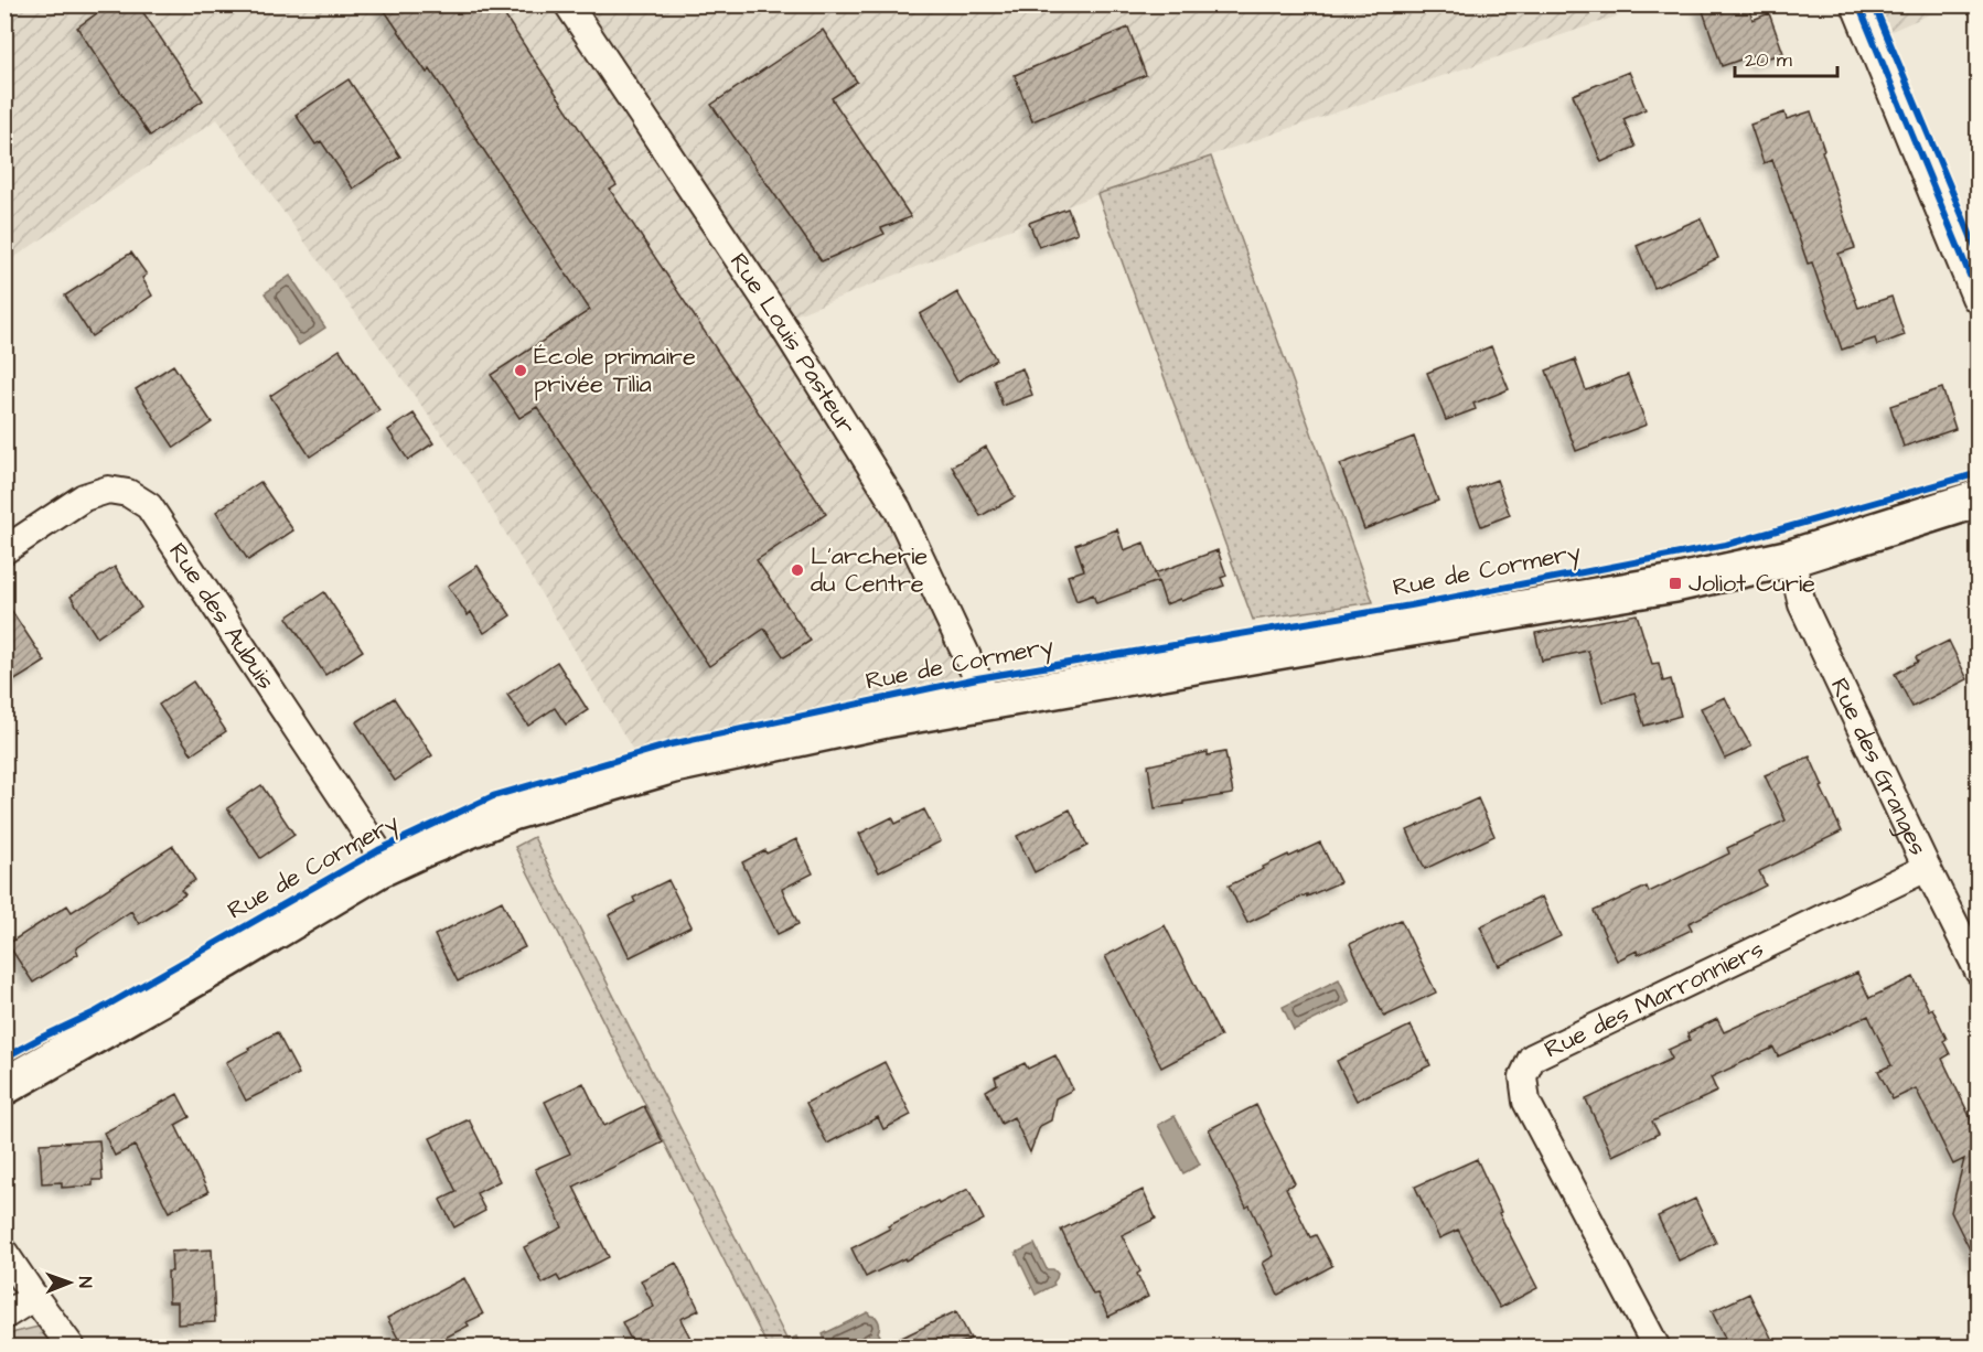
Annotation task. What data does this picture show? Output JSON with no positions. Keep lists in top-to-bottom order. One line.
{"streets":{"main road":["Rue de Cormery"],"street":["Rue Louis Pasteur","Rue des Aubuis","Rue des Granges","Rue des Marronniers"]},"crossings":[["Rue Louis Pasteur","Rue de Cormery"],["Rue de Cormery","Rue des Aubuis"],["Rue de Cormery","Rue des Granges"],["Rue des Granges","Rue des Marronniers"]],"places":{"other":["École primaire privée Tilia","L'archerie du Centre"],"transit":["Joliot Curie"]},"scale_bar":"20 m","north":"right"}
